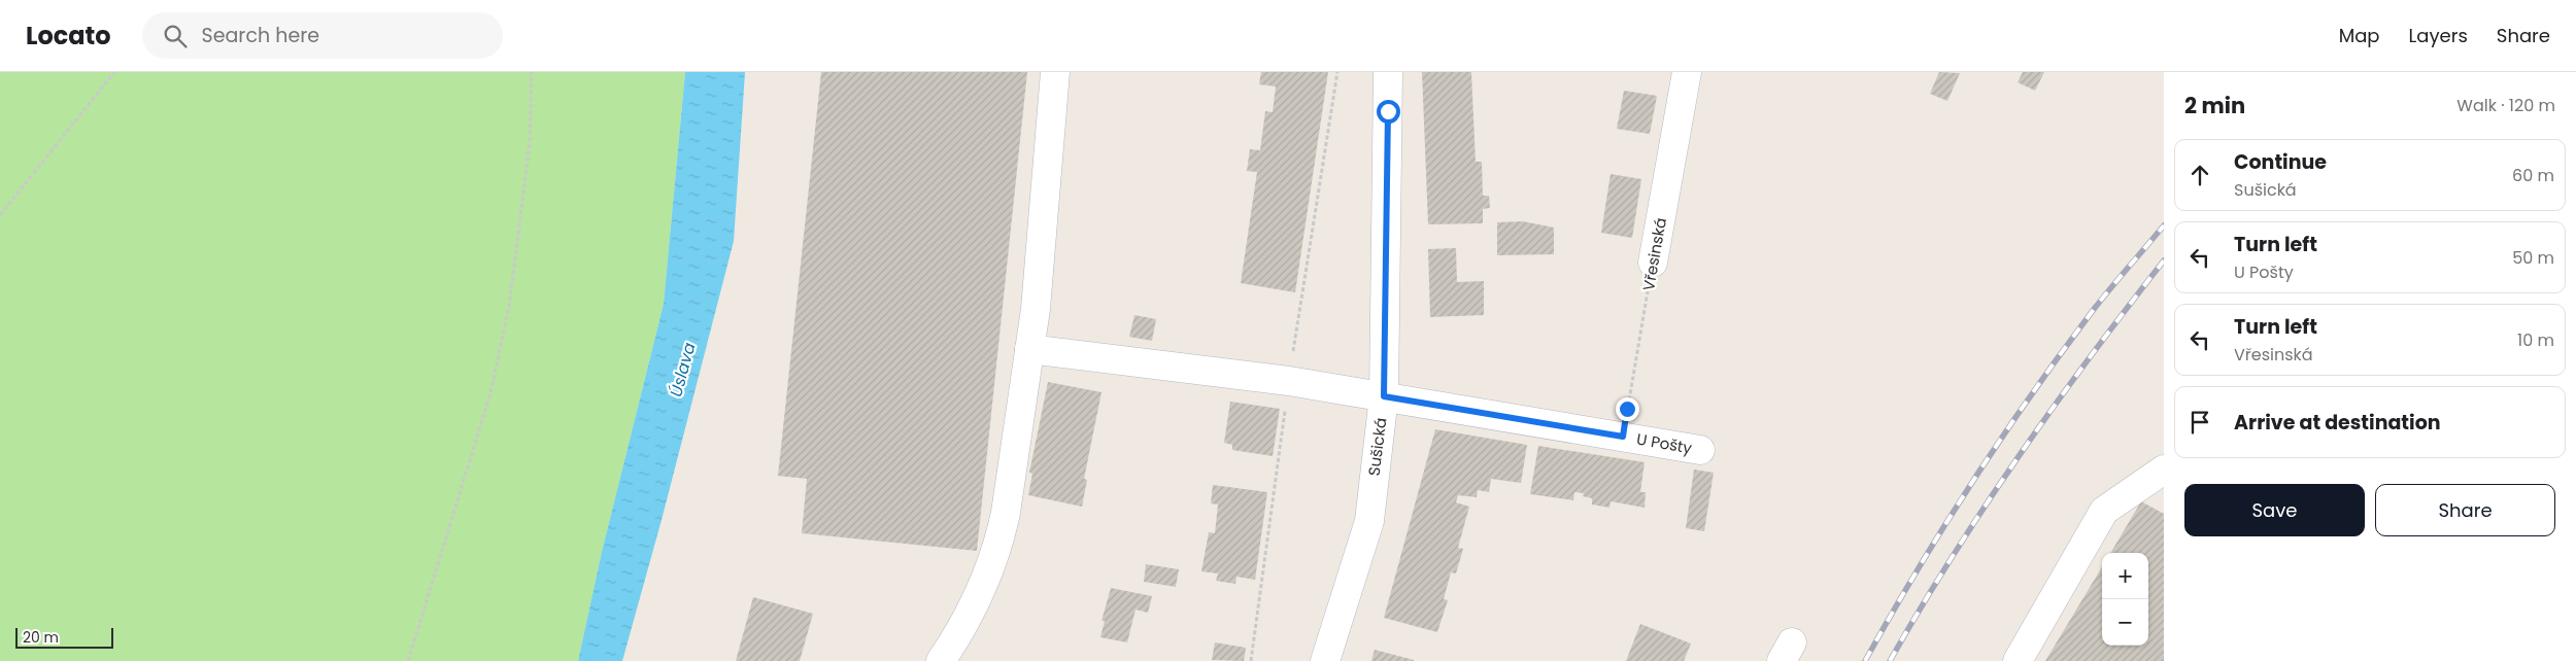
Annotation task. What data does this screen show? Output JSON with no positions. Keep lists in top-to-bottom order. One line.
{"streets":{"street":["Vřesinská","U Pošty","Sušická"]},"crossings":[["Vřesinská","U Pošty"],["U Pošty","Sušická"]],"water":["Úslava"],"scale_bar":"20 m","page":{"header":"Locato","search":"Search here","nav":["Map","Layers","Share"],"heading":["2 min","Walk · 120 m"],"list":[["Continue","Sušická","60 m"],["Turn left","U Pošty","50 m"],["Turn left","Vřesinská","10 m"],"Arrive at destination"],"buttons":["Save","Share"],"map_buttons":["+","−"],"scale":"20 m"}}
